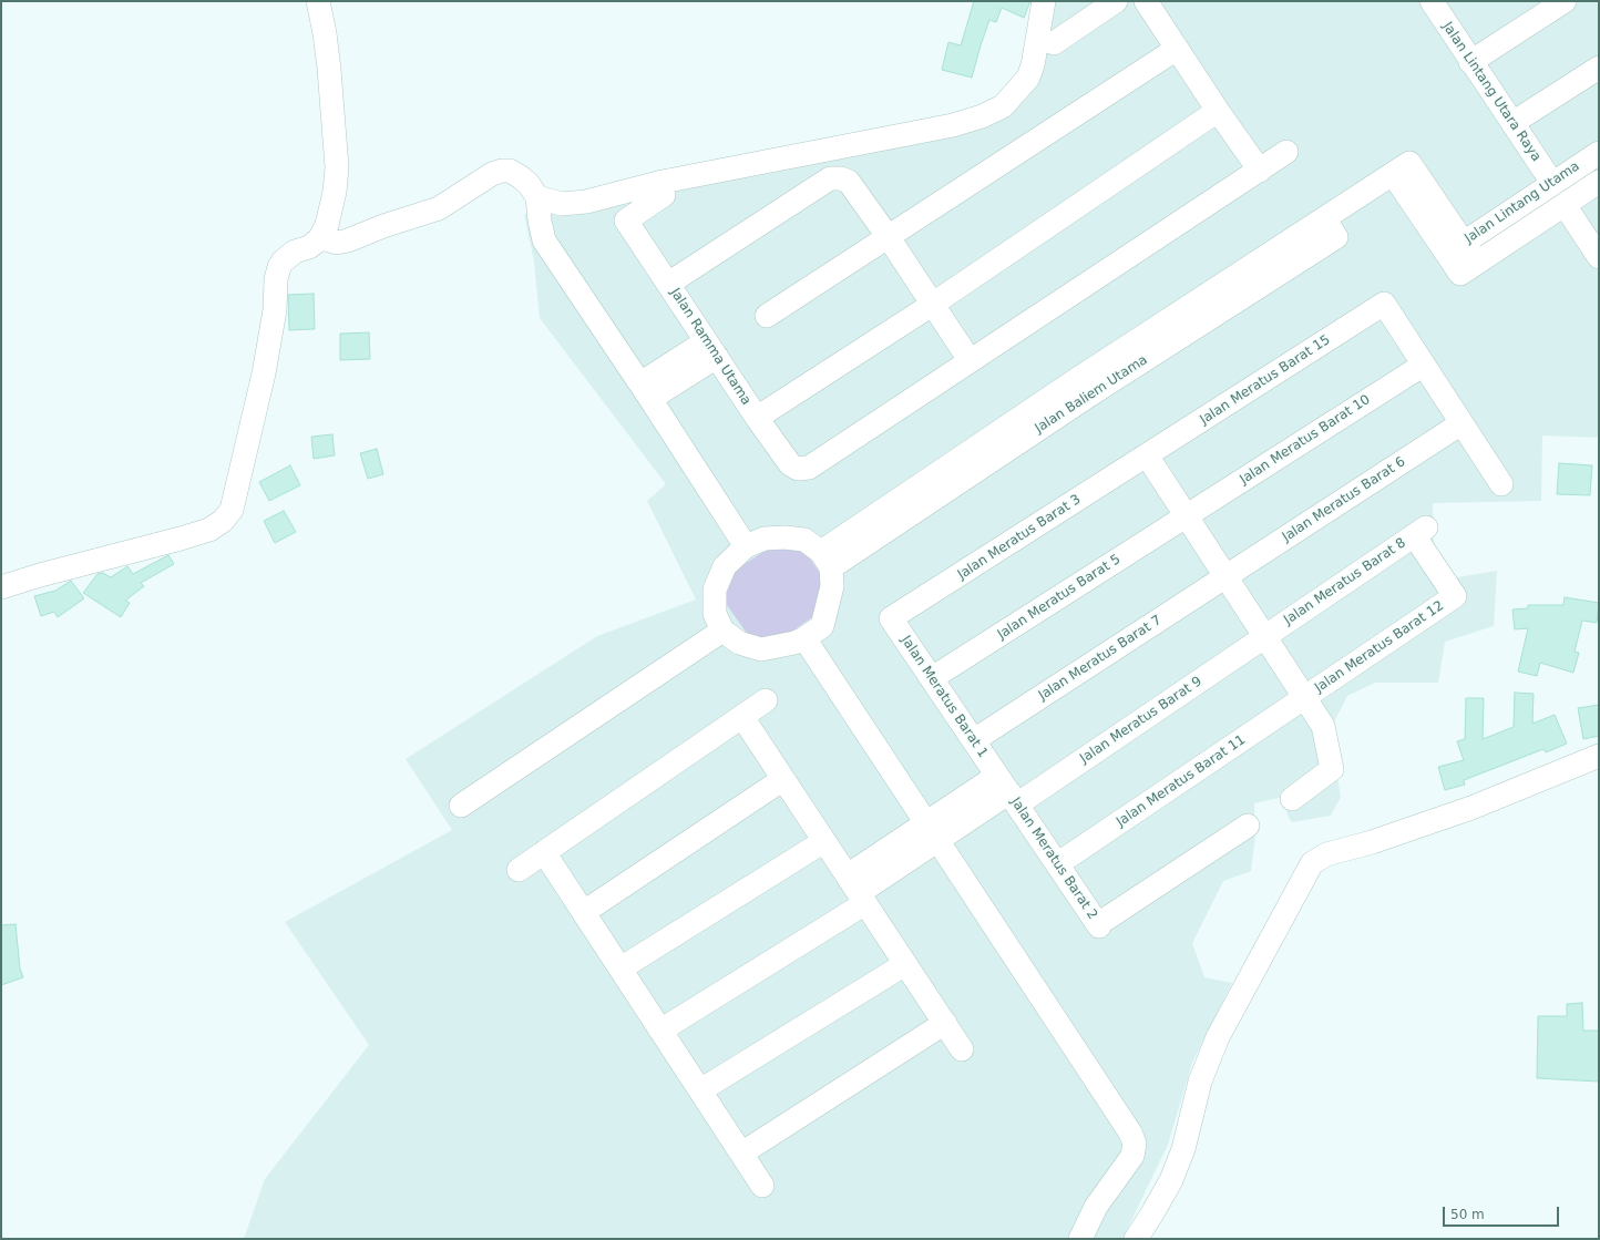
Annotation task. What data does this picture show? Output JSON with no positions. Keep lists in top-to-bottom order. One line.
{"streets":{"street":["Jalan Lintang Utara Raya","Jalan Lintang Utama","Jalan Ramma Utama","Jalan Meratus Barat 15","Jalan Baliem Utama","Jalan Meratus Barat 10","Jalan Meratus Barat 6","Jalan Meratus Barat 3","Jalan Meratus Barat 8","Jalan Meratus Barat 5","Jalan Meratus Barat 12","Jalan Meratus Barat 7","Jalan Meratus Barat 1","Jalan Meratus Barat 9","Jalan Meratus Barat 11","Jalan Meratus Barat 2"]},"crossings":[["Jalan Lintang Utara Raya","Jalan Lintang Utama"],["Jalan Lintang Utama","Jalan Baliem Utama"],["Jalan Meratus Barat 15","Jalan Meratus Barat 10"],["Jalan Meratus Barat 15","Jalan Meratus Barat 3"],["Jalan Meratus Barat 10","Jalan Meratus Barat 5"],["Jalan Meratus Barat 6","Jalan Meratus Barat 7"],["Jalan Meratus Barat 3","Jalan Meratus Barat 1"],["Jalan Meratus Barat 8","Jalan Meratus Barat 12"],["Jalan Meratus Barat 8","Jalan Meratus Barat 9"],["Jalan Meratus Barat 5","Jalan Meratus Barat 1"],["Jalan Meratus Barat 12","Jalan Meratus Barat 11"],["Jalan Meratus Barat 7","Jalan Meratus Barat 1"],["Jalan Meratus Barat 1","Jalan Meratus Barat 9"],["Jalan Meratus Barat 1","Jalan Meratus Barat 2"],["Jalan Meratus Barat 9","Jalan Meratus Barat 2"],["Jalan Meratus Barat 11","Jalan Meratus Barat 2"]],"scale_bar":"50 m"}
